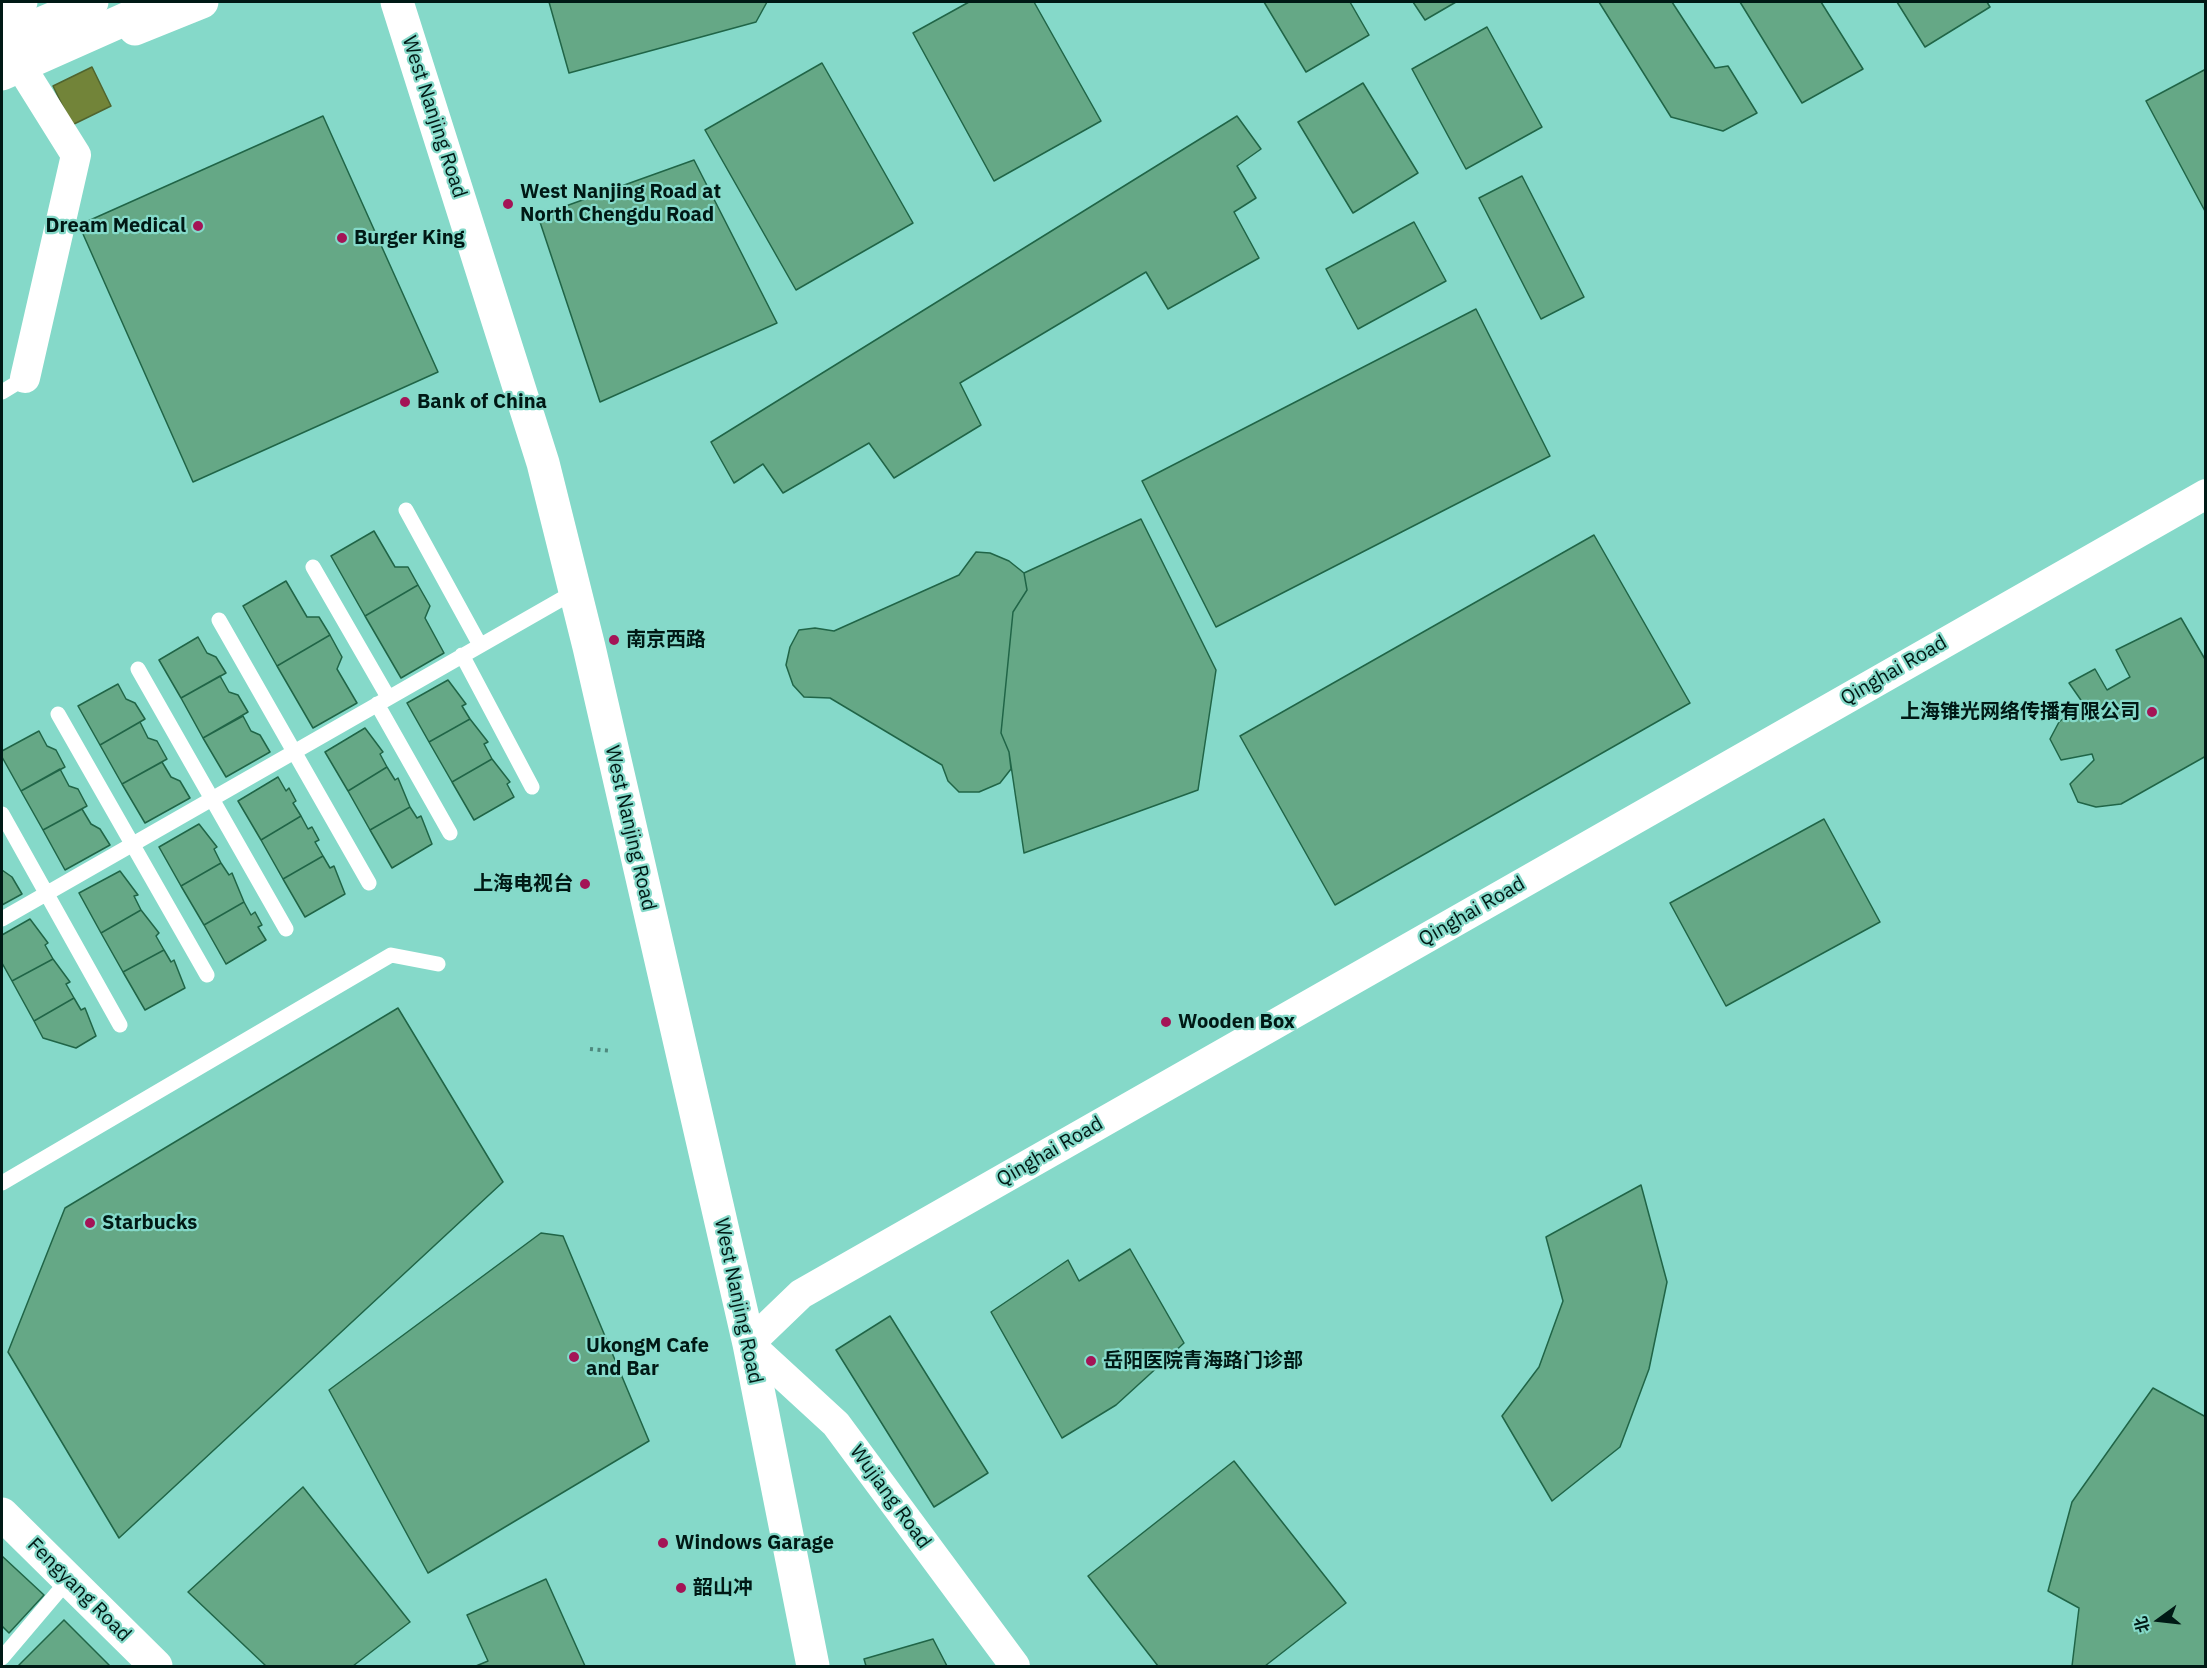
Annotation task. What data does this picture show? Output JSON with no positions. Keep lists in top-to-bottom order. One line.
{"streets":{"main road":["West Nanjing Road","Fengyang Road"],"street":["Qinghai Road","Wujiang Road"]},"crossings":[["West Nanjing Road","Qinghai Road"],["West Nanjing Road","Wujiang Road"],["Qinghai Road","Wujiang Road"]],"places":["West Nanjing Road at North Chengdu Road","Dream Medical","Burger King","Bank of China","南京西路","上海锥光网络传播有限公司","上海电视台","Wooden Box","Starbucks","UkongM Cafe and Bar","岳阳医院青海路门诊部","Windows Garage","韶山冲"],"north":"left"}
